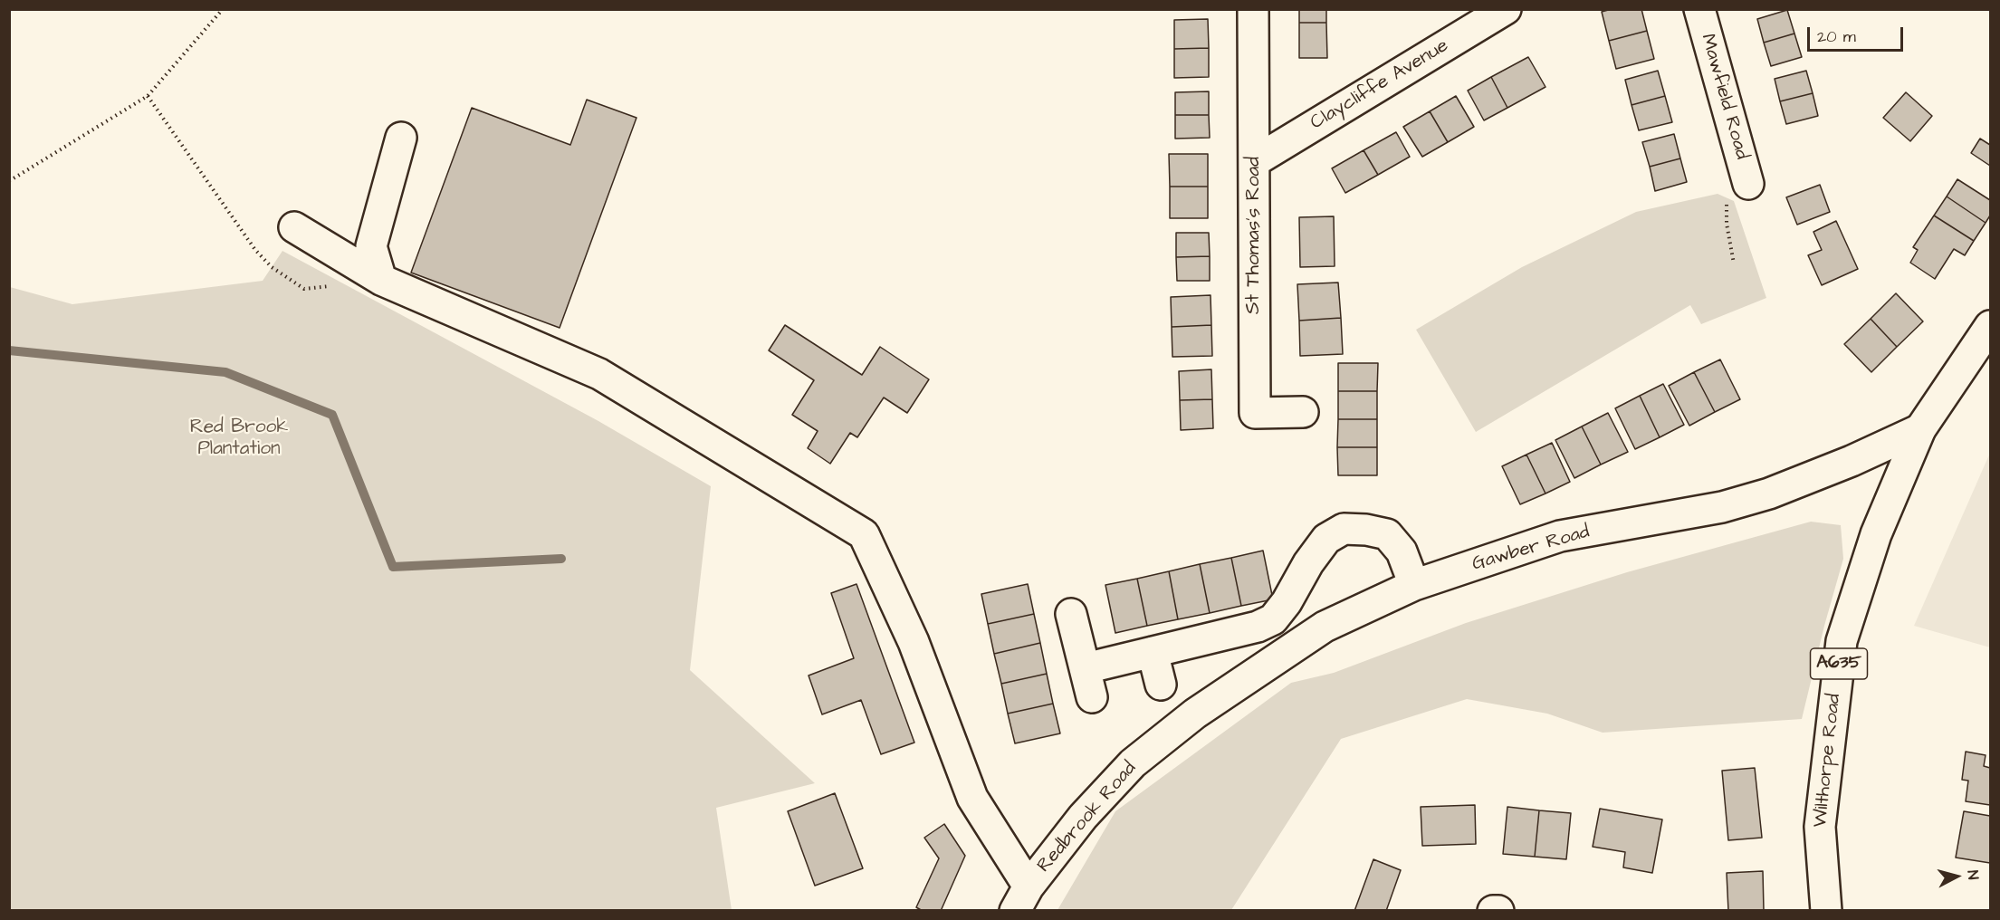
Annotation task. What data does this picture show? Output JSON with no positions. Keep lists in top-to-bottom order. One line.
{"streets":{"main road":["Claycliffe Avenue","Mawfield Road","St Thomas's Road","Gawber Road","A635","Wilthorpe Road","Redbrook Road"]},"crossings":[["Claycliffe Avenue","St Thomas's Road"],["Gawber Road","A635"],["Gawber Road","Wilthorpe Road"],["Gawber Road","Redbrook Road"],["A635","Wilthorpe Road"]],"parks":["Red Brook Plantation"],"scale_bar":"20 m","north":"right"}
